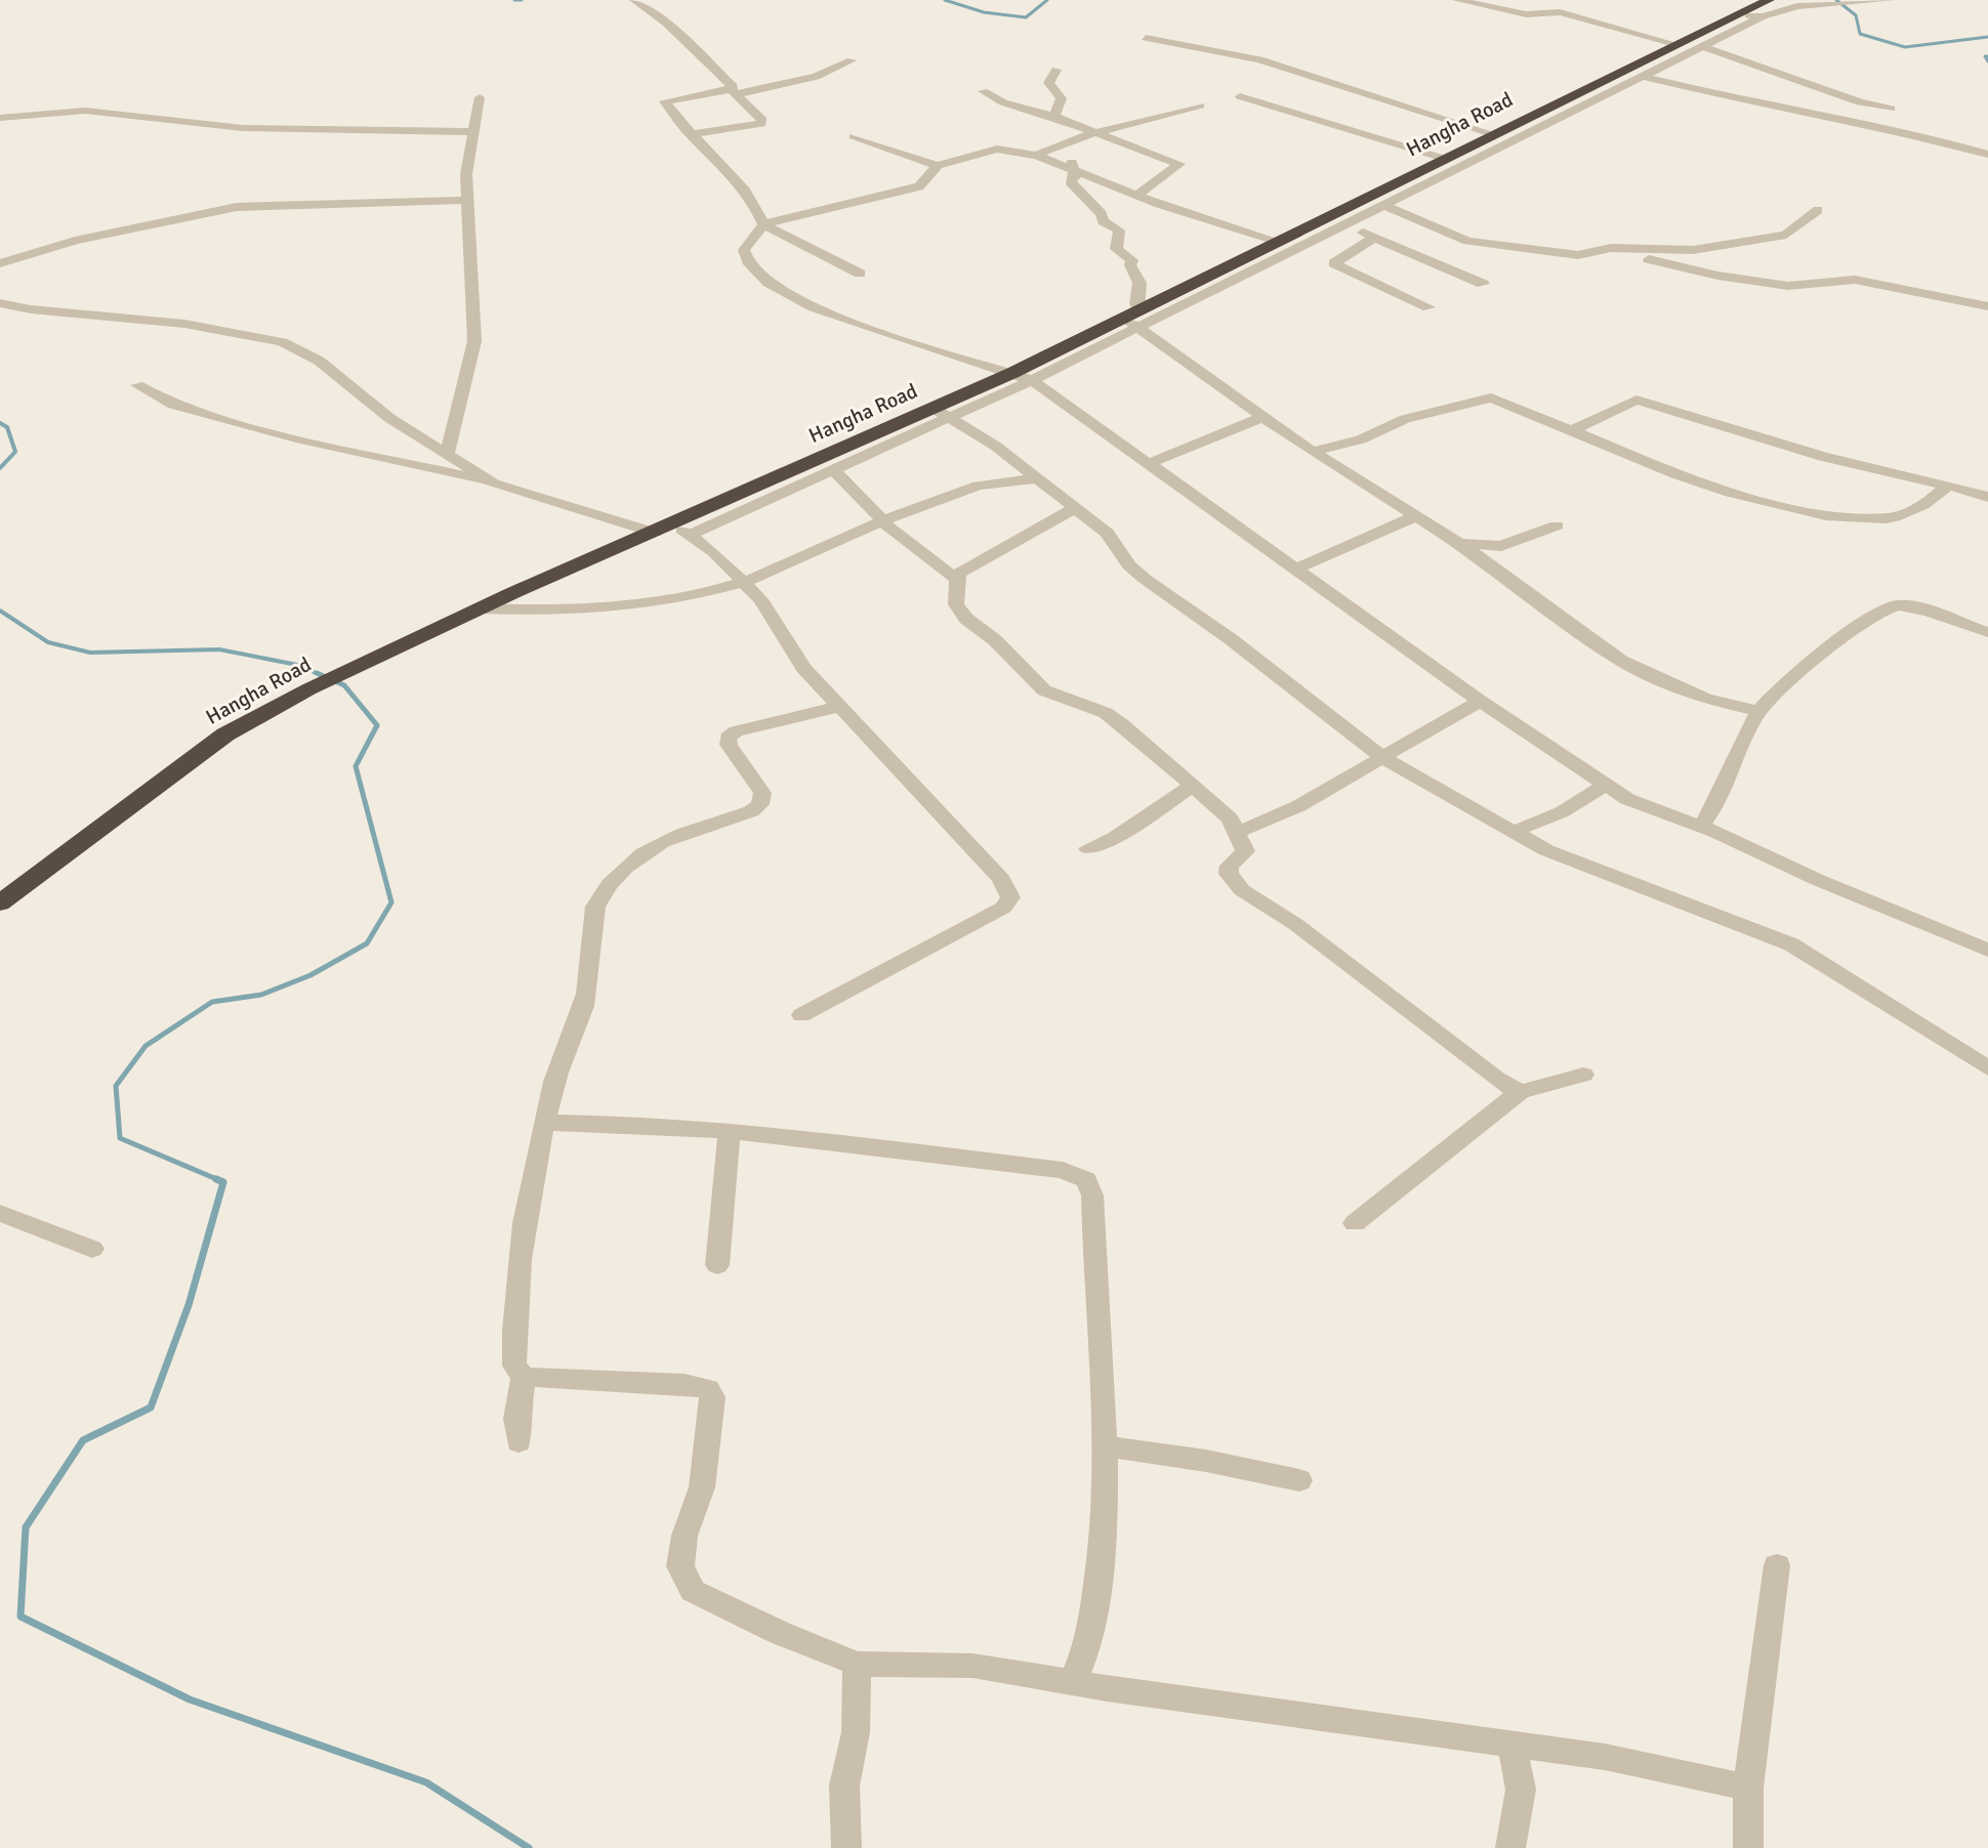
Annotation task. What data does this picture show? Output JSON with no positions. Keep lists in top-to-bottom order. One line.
{"streets":{"highway":["Hangha Road"]}}
